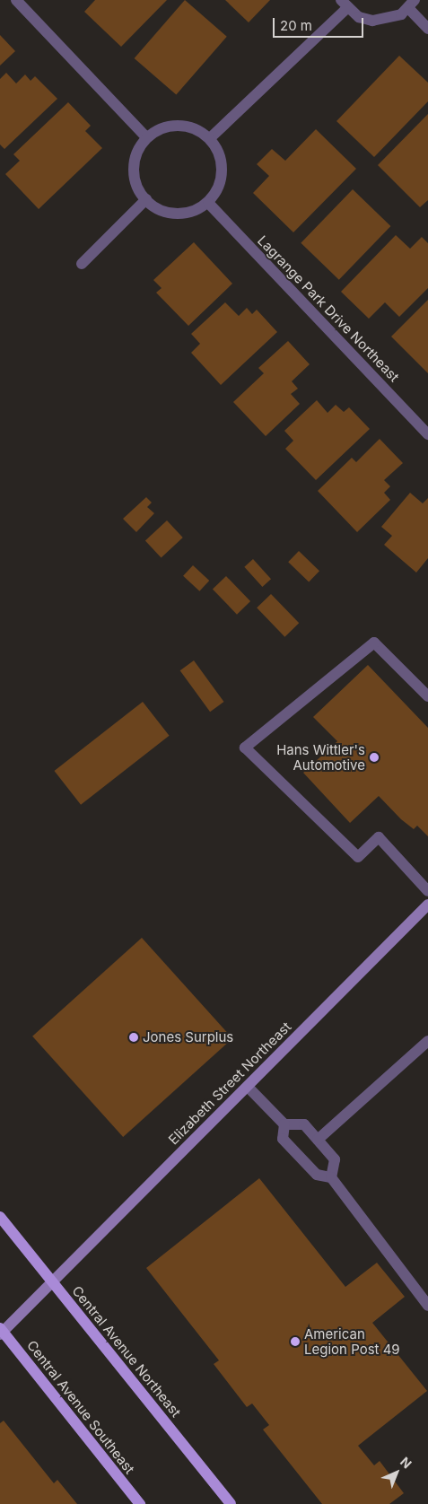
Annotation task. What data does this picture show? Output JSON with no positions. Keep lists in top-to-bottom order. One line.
{"streets":{"main road":["Central Avenue Northeast","Central Avenue Southeast"],"street":["Lagrange Park Drive Northeast","Elizabeth Street Northeast"]},"crossings":[["Elizabeth Street Northeast","Central Avenue Northeast"],["Elizabeth Street Northeast","Central Avenue Southeast"]],"places":["Hans Wittler's Automotive","Jones Surplus","American Legion Post 49"],"scale_bar":"20 m","north":"top right"}
